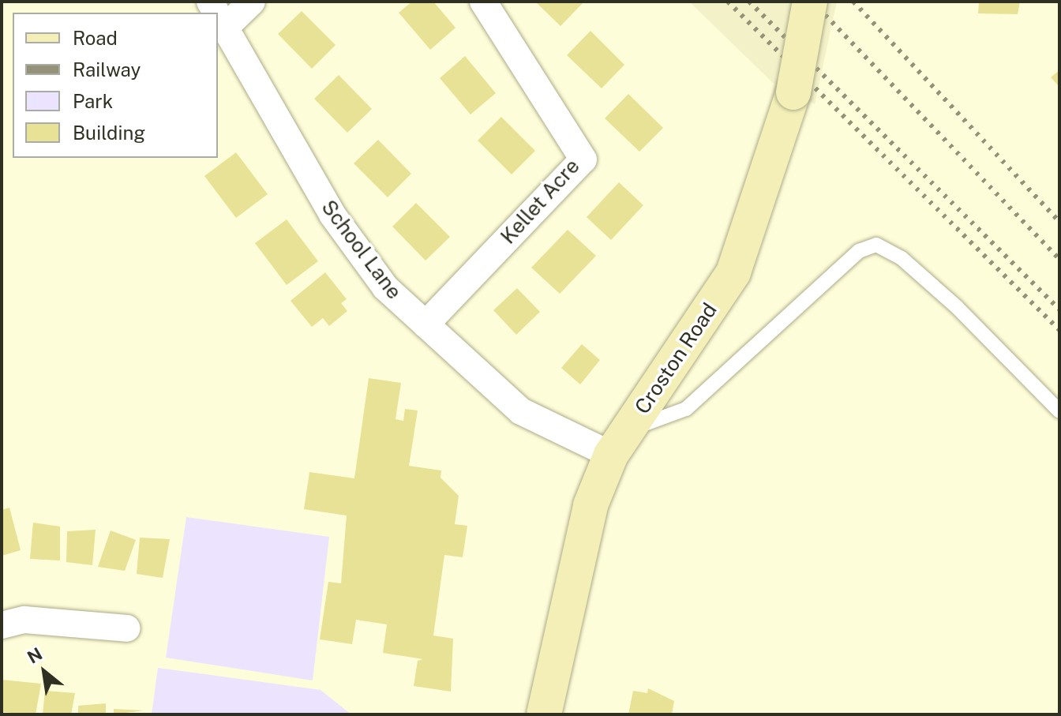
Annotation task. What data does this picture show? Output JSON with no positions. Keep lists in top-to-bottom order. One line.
{"streets":{"street":["Kellet Acre","School Lane","Croston Road"]},"crossings":[["Kellet Acre","School Lane"],["School Lane","Croston Road"]],"legend":["Road","Railway","Park","Building"],"north":"top left"}
